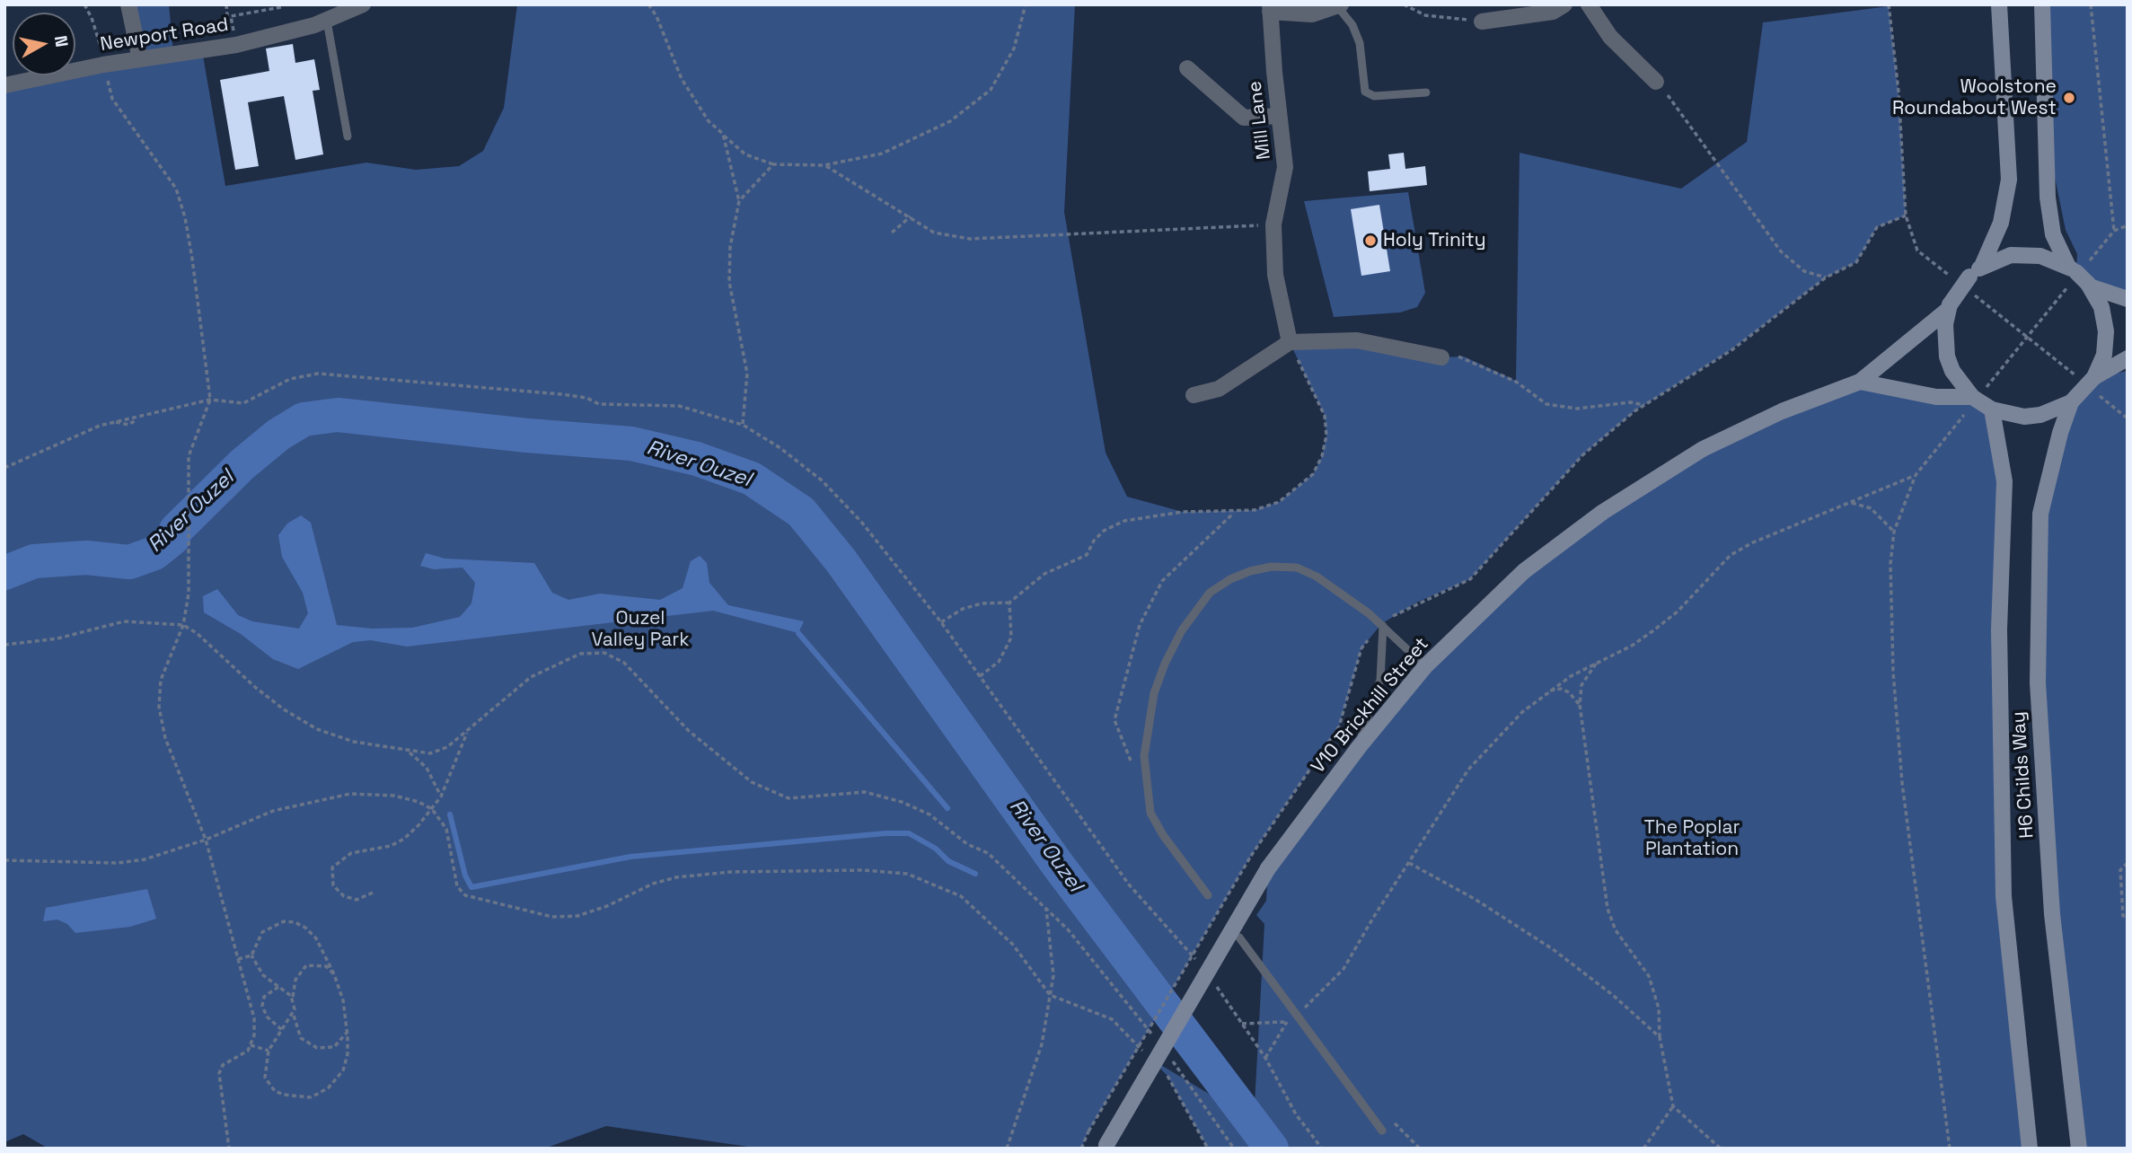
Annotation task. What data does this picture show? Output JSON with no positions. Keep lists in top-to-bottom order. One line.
{"streets":{"street":["Newport Road","Mill Lane","V10 Brickhill Street","H6 Childs Way"]},"crossings":[["V10 Brickhill Street","H6 Childs Way"]],"water":["River Ouzel"],"parks":["Ouzel Valley Park","The Poplar Plantation"],"places":["Woolstone Roundabout West","Holy Trinity"],"north":"right"}
